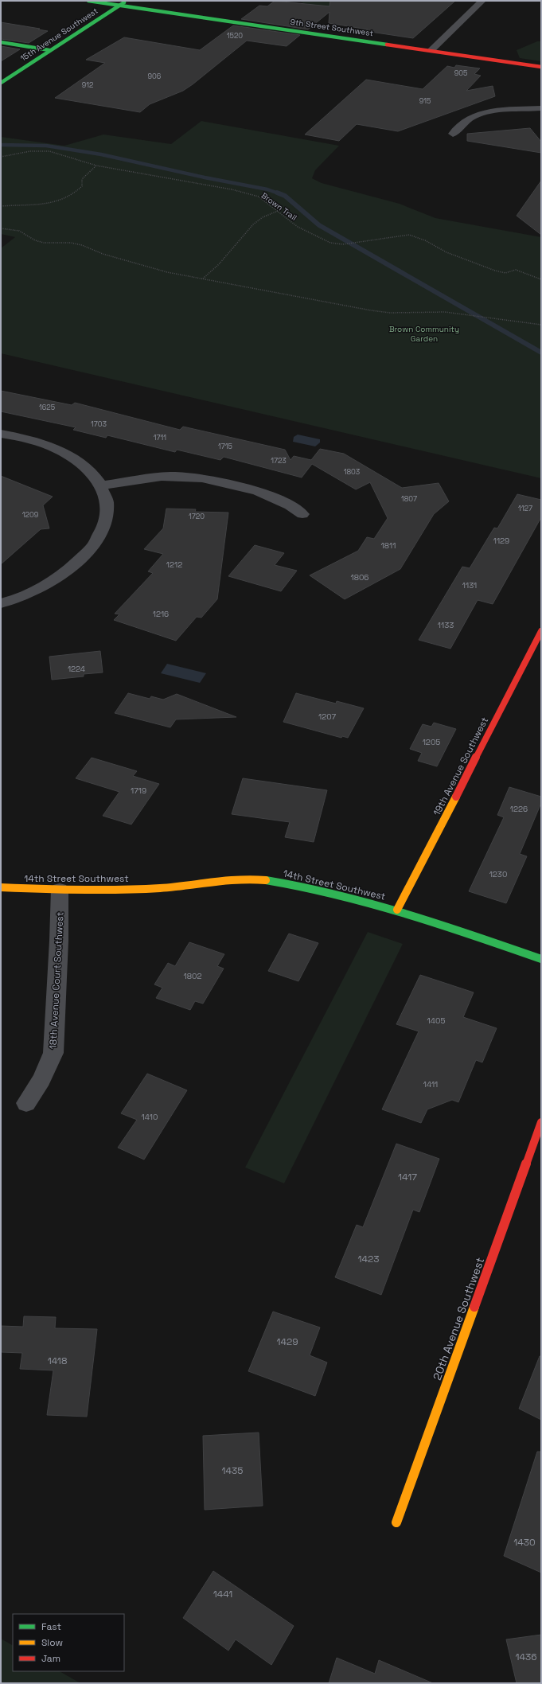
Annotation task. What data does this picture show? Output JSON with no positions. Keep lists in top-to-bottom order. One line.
{"streets":{"street":["9th Street Southwest","15th Avenue Southwest","19th Avenue Southwest","14th Street Southwest","18th Avenue Court Southwest","20th Avenue Southwest"],"path":["Brown Trail"]},"crossings":[["9th Street Southwest","15th Avenue Southwest"],["19th Avenue Southwest","14th Street Southwest"],["14th Street Southwest","18th Avenue Court Southwest"]],"parks":["Brown Community Garden"],"house_numbers":["1520","905","906","912","915","1625","1703","1711","1715","1723","1803","1807","1127","1209","1720","1129","1811","1212","1806","1131","1216","1133","1224","1207","1205","1719","1226","1230","1802","1405","1411","1410","1417","1423","1429","1418","1435","1430","1441","1436"],"legend":["Fast","Slow","Jam"]}
